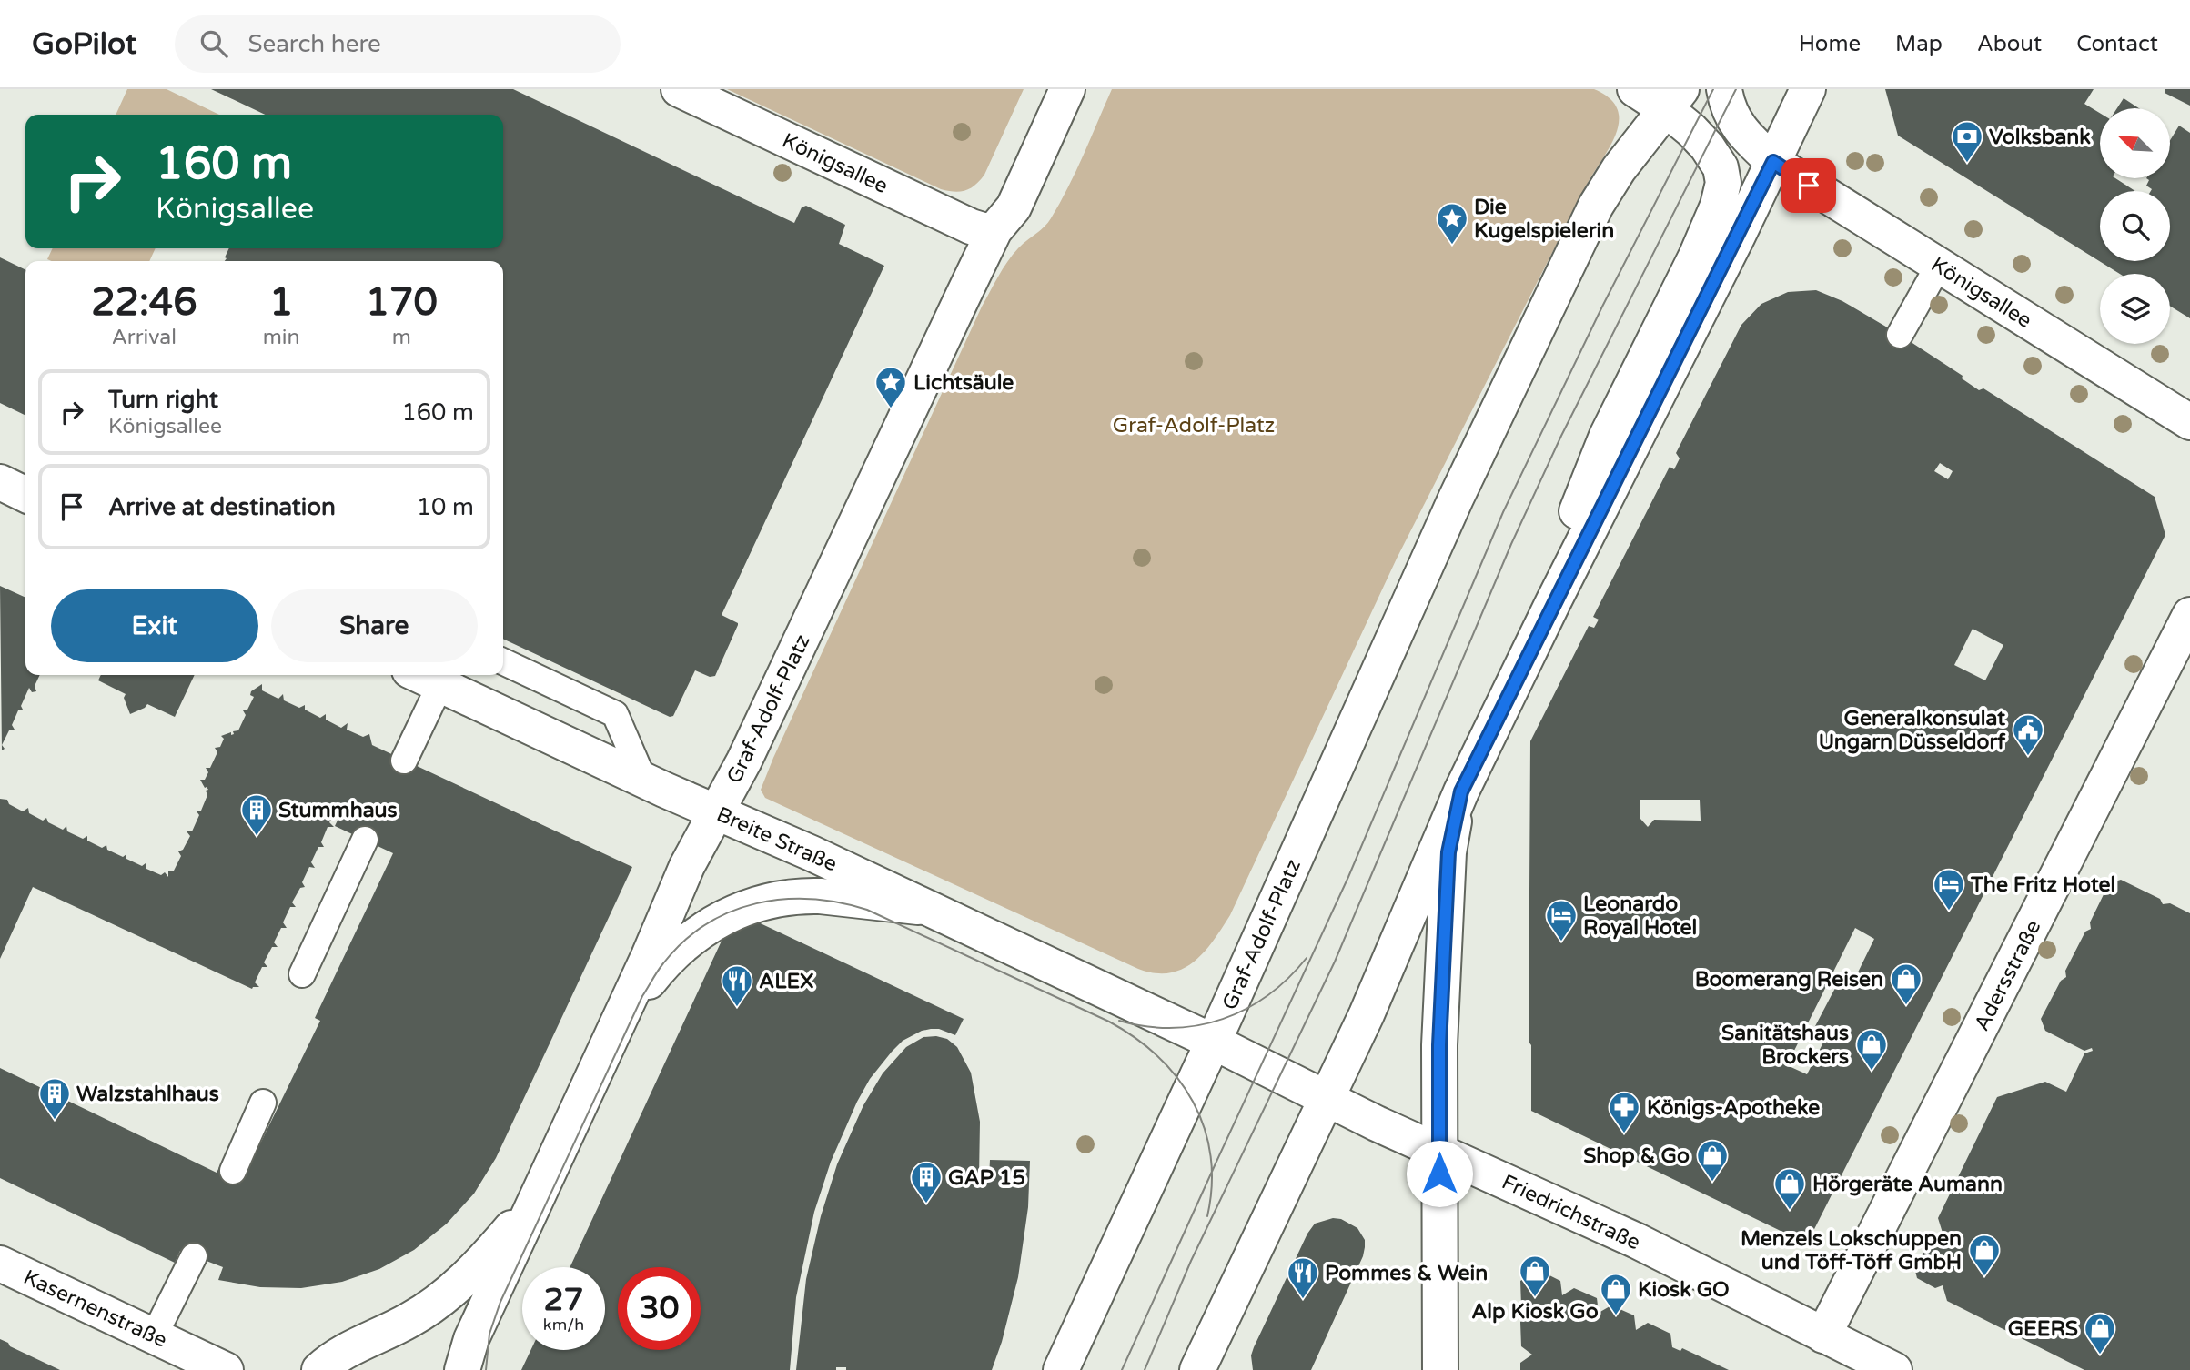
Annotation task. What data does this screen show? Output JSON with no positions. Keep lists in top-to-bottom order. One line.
{"streets":{"main road":["Königsallee","Graf-Adolf-Platz","Breite Straße","Adersstraße","Friedrichstraße","Kasernenstraße"]},"crossings":[["Königsallee","Graf-Adolf-Platz"],["Graf-Adolf-Platz","Breite Straße"],["Graf-Adolf-Platz","Friedrichstraße"],["Breite Straße","Friedrichstraße"],["Adersstraße","Friedrichstraße"]],"parks":["Graf-Adolf-Platz"],"places":{"bank":["Volksbank"],"place":["Die Kugelspielerin","Lichtsäule"],"public building":["Generalkonsulat Ungarn Düsseldorf"],"building":["Stummhaus","Walzstahlhaus","GAP 15"],"hotel":["The Fritz Hotel","Leonardo Royal Hotel"],"shop":["Boomerang Reisen","Sanitätshaus Brockers","Shop & Go","Hörgeräte Aumann","Menzels Lokschuppen und Töff-Töff GmbH","Alp Kiosk Go","Kiosk GO","GEERS"],"restaurant":["ALEX","Pommes & Wein"],"pharmacy":["Königs-Apotheke"]},"north":"top left","page":{"header":"GoPilot","search":"Search here","nav":["Home","Map","About","Contact"],"turn":["160 m","Königsallee"],"eta":["22:46","Arrival","1","min","170","m"],"list":[{"name":"Turn right","note":"Königsallee","value":"160 m"},{"name":"Arrive at destination","value":"10 m"}],"buttons":["Exit","Share"],"speed":"27 km/h","limit":"30"}}
